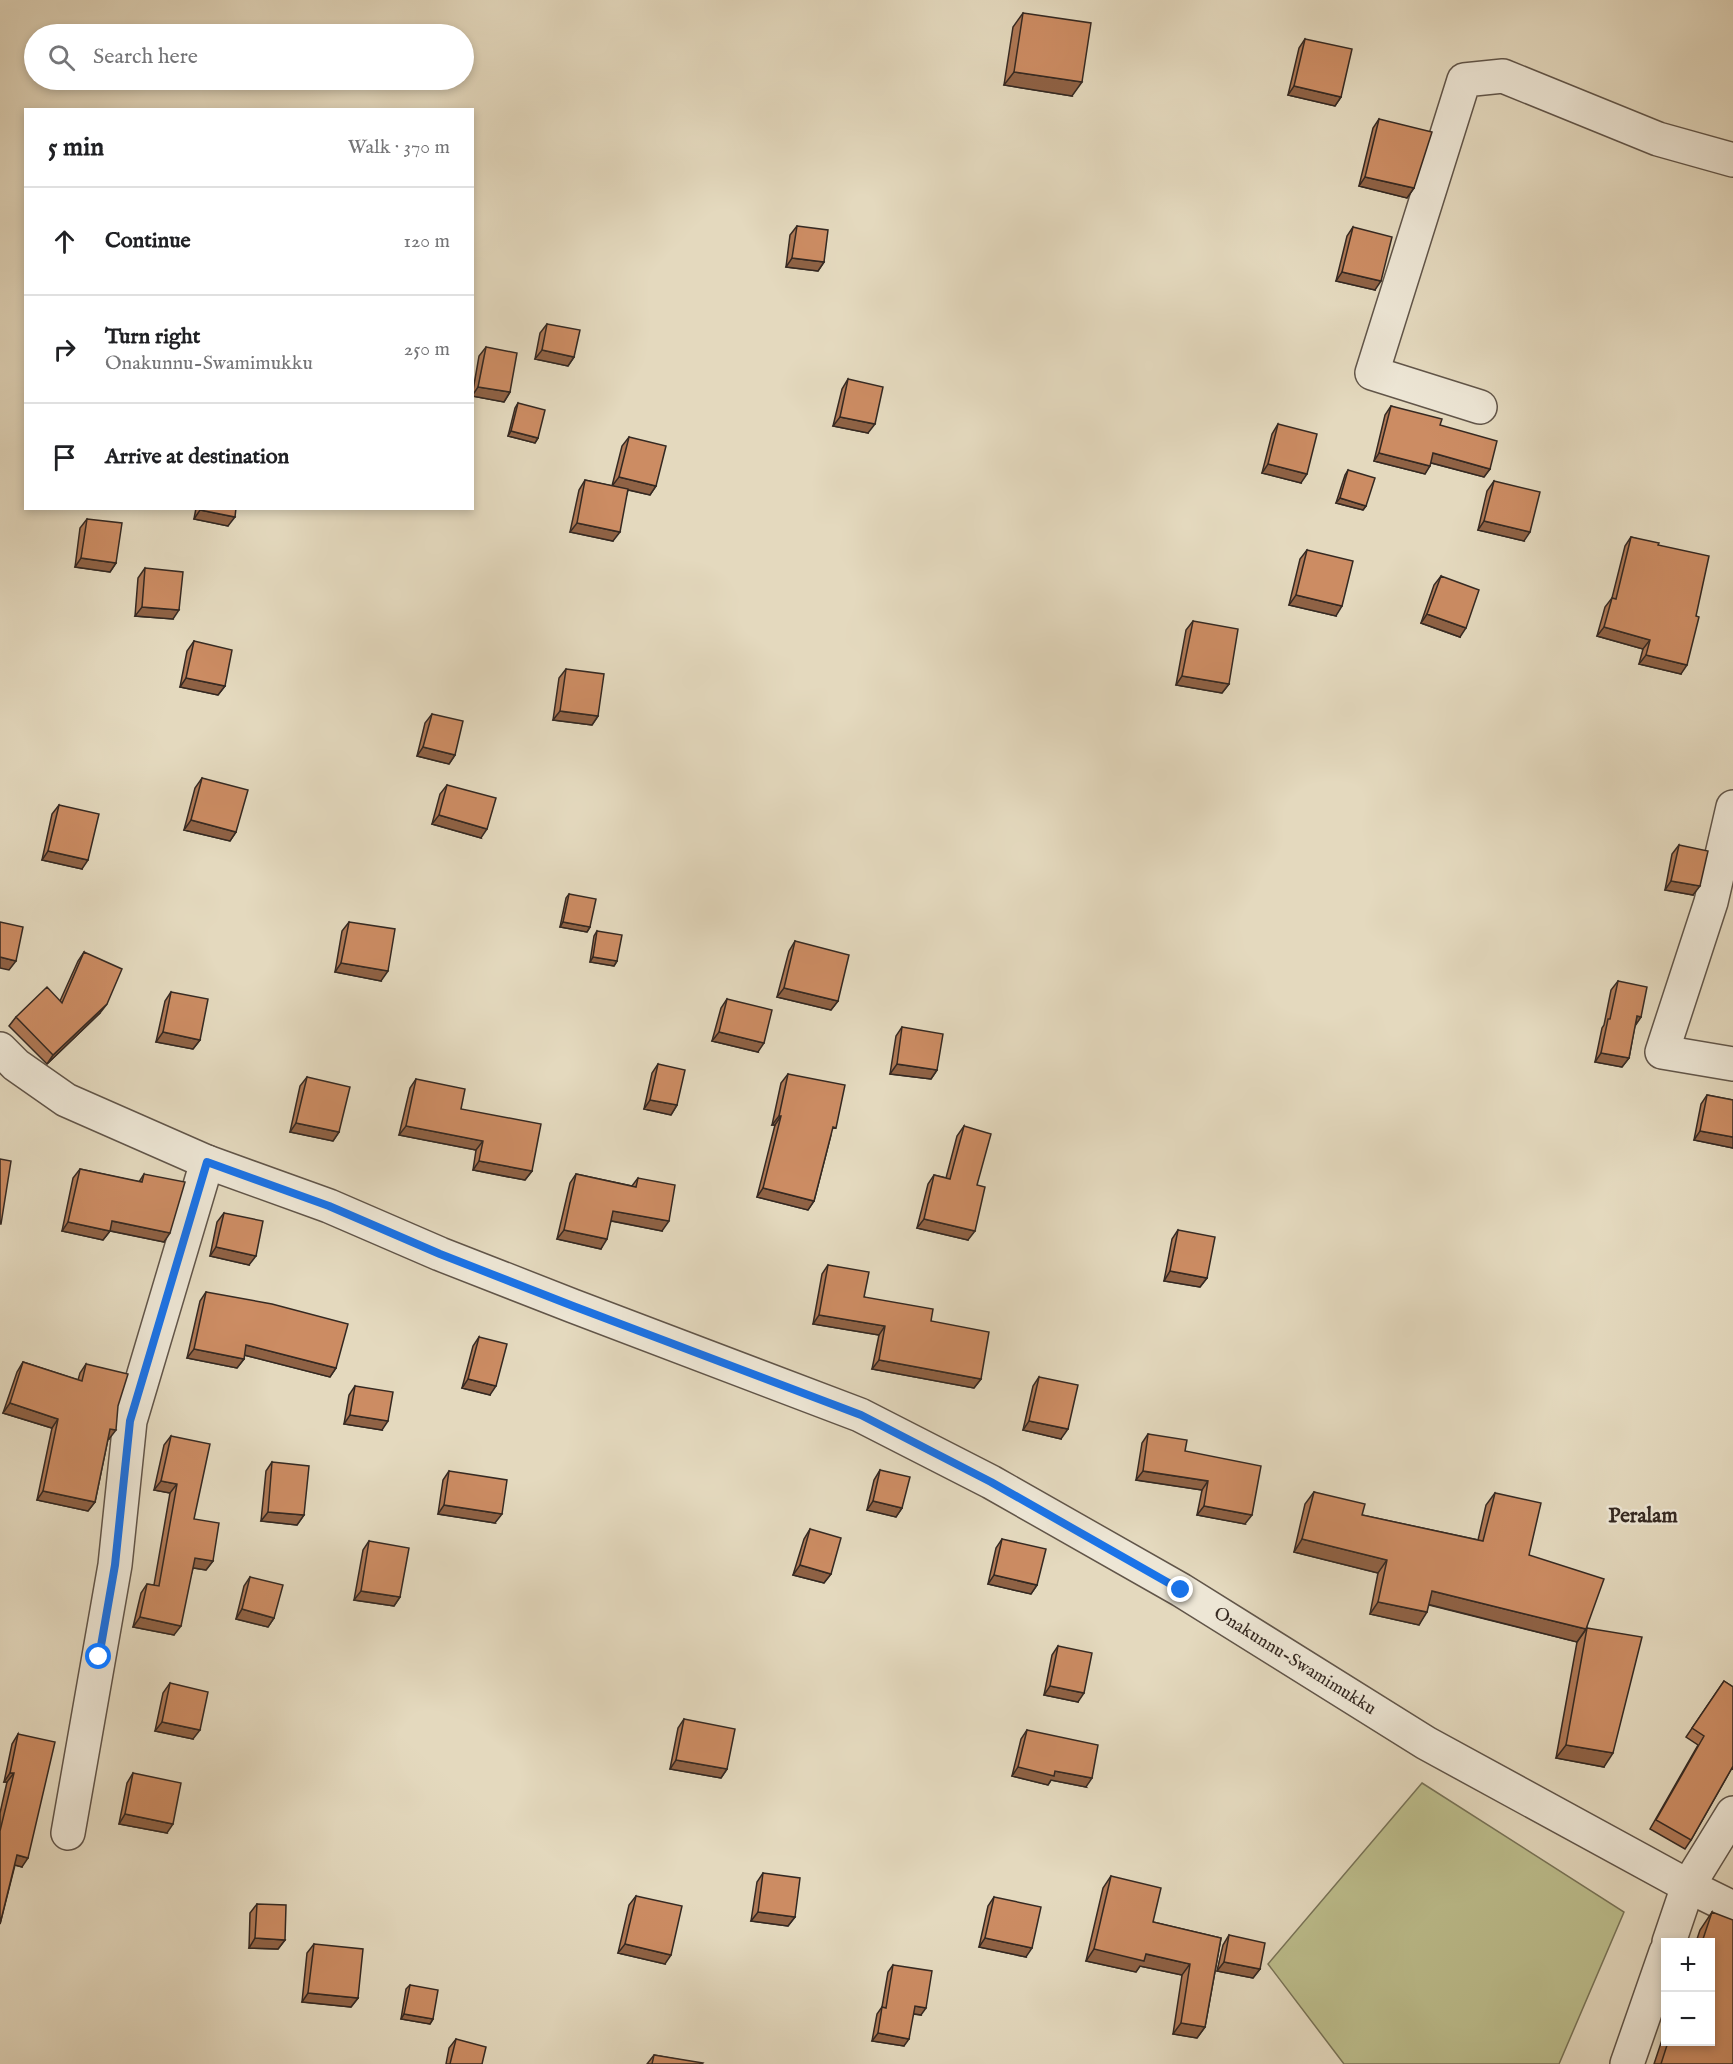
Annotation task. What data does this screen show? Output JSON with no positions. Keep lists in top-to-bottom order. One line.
{"streets":{"street":["Onakunnu-Swamimukku"]},"districts":["Peralam"],"page":{"search":"Search here","heading":["5 min","Walk · 370 m"],"list":[["Continue","120 m"],["Turn right","Onakunnu-Swamimukku","250 m"],"Arrive at destination"],"map_buttons":["+","−"]}}
